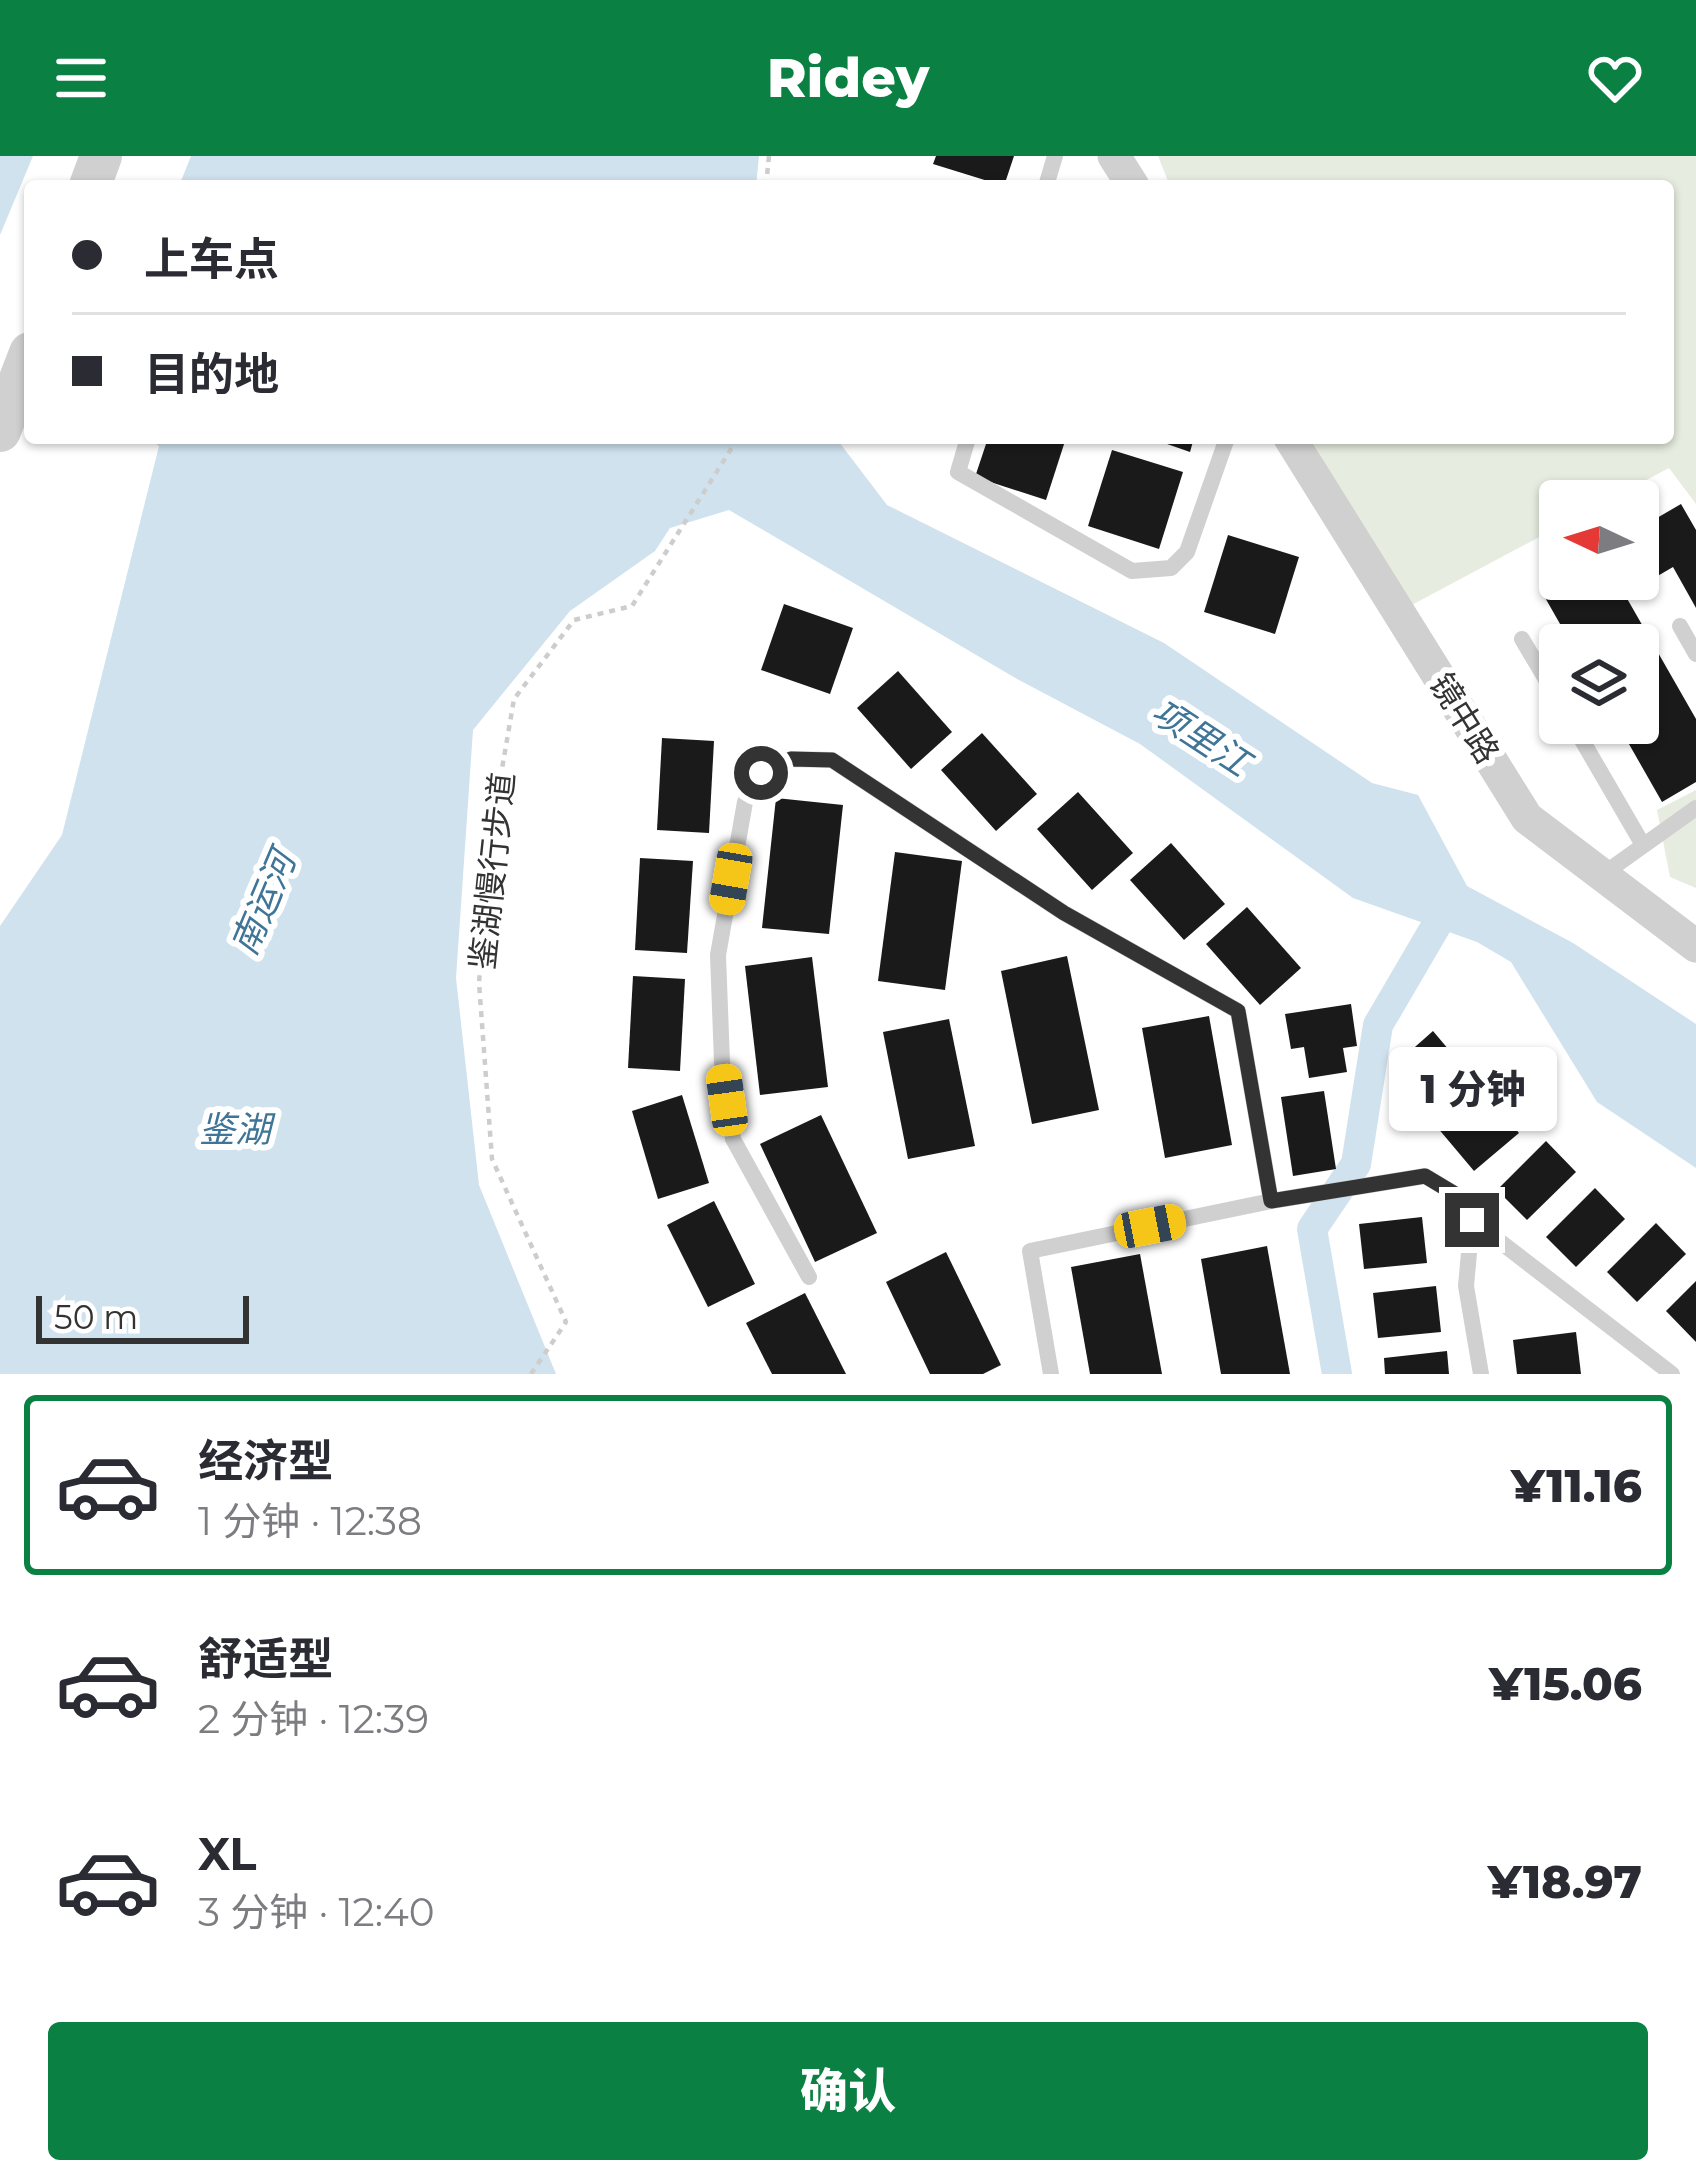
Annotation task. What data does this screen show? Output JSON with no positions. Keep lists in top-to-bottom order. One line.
{"streets":{"street":["镜中路"],"path":["鉴湖慢行步道"]},"water":["项里江","南运河","鉴湖"],"scale_bar":"50 m","north":"left","page":{"header":"Ridey","banner":["上车点","目的地"],"bubble":"1 分钟","scale":"50 m","list":[{"name":"经济型","note":"1 分钟 · 12:38","value":"¥11.16"},{"name":"舒适型","note":"2 分钟 · 12:39","value":"¥15.06"},{"name":"XL","note":"3 分钟 · 12:40","value":"¥18.97"}],"buttons":"确认"}}
